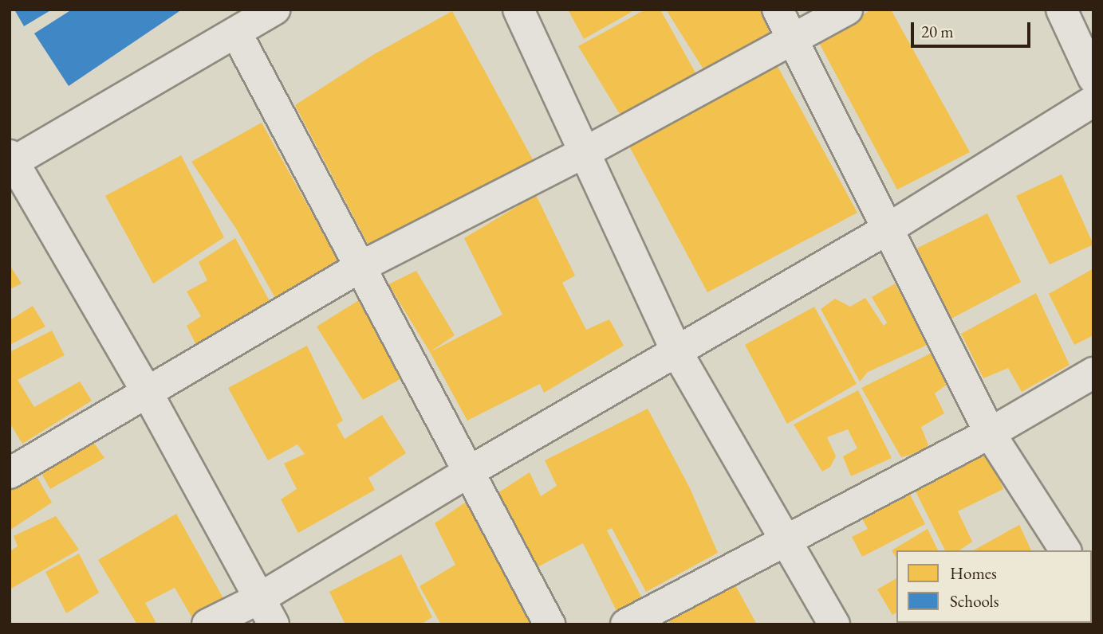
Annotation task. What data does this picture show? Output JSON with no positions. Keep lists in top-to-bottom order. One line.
{"legend":["Homes","Schools"],"scale_bar":"20 m"}
